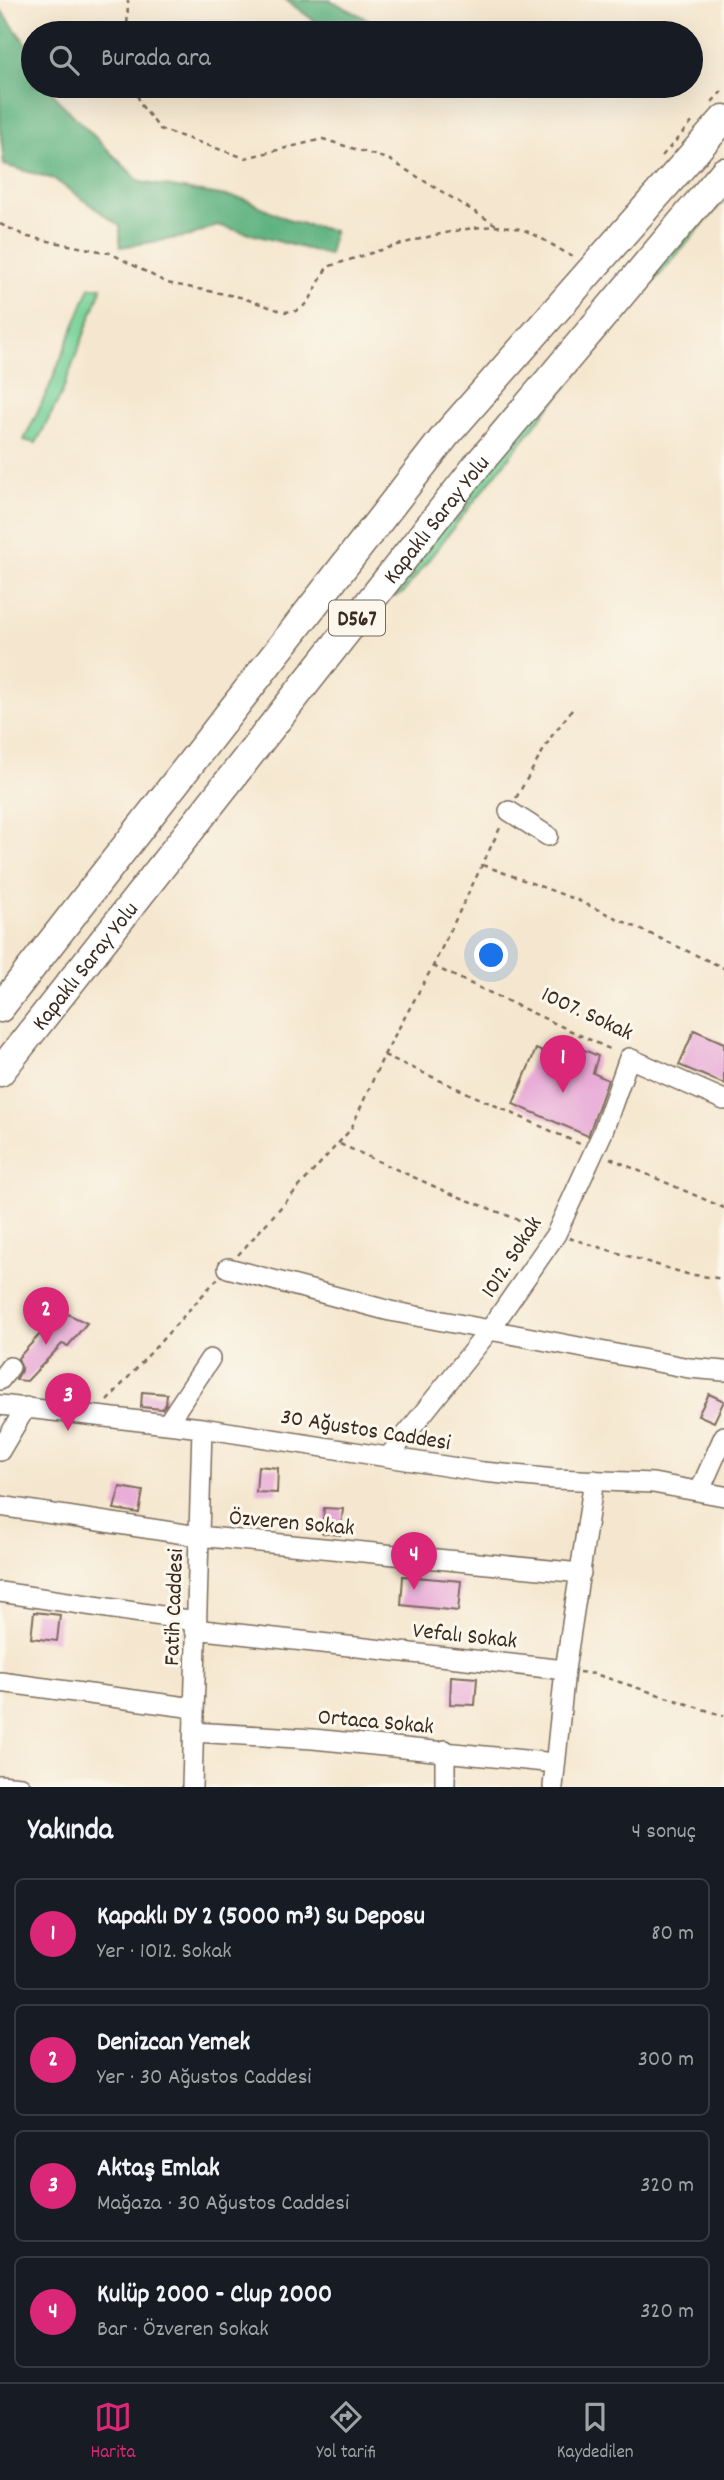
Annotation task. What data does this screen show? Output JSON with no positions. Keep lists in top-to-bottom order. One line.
{"streets":{"highway":["Kapaklı Saray Yolu","D567"],"street":["1007. Sokak","1012. Sokak","30 Ağustos Caddesi","Özveren Sokak","Fatih Caddesi","Vefalı Sokak","Ortaca Sokak"]},"crossings":[["1007. Sokak","1012. Sokak"],["1012. Sokak","30 Ağustos Caddesi"],["30 Ağustos Caddesi","Fatih Caddesi"],["Özveren Sokak","Fatih Caddesi"],["Fatih Caddesi","Vefalı Sokak"],["Fatih Caddesi","Ortaca Sokak"]],"page":{"search":"Burada ara","pins":["1","2","3","4"],"heading":["Yakında","4 sonuç"],"list":[{"mark":"1","name":"Kapaklı DY 2 (5000 m³) Su Deposu","note":"Yer · 1012. Sokak","value":"80 m"},{"mark":"2","name":"Denizcan Yemek","note":"Yer · 30 Ağustos Caddesi","value":"300 m"},{"mark":"3","name":"Aktaş Emlak","note":"Mağaza · 30 Ağustos Caddesi","value":"320 m"},{"mark":"4","name":"Kulüp 2000 - Clup 2000","note":"Bar · Özveren Sokak","value":"320 m"}],"nav":["Harita","Yol tarifi","Kaydedilen"]}}
